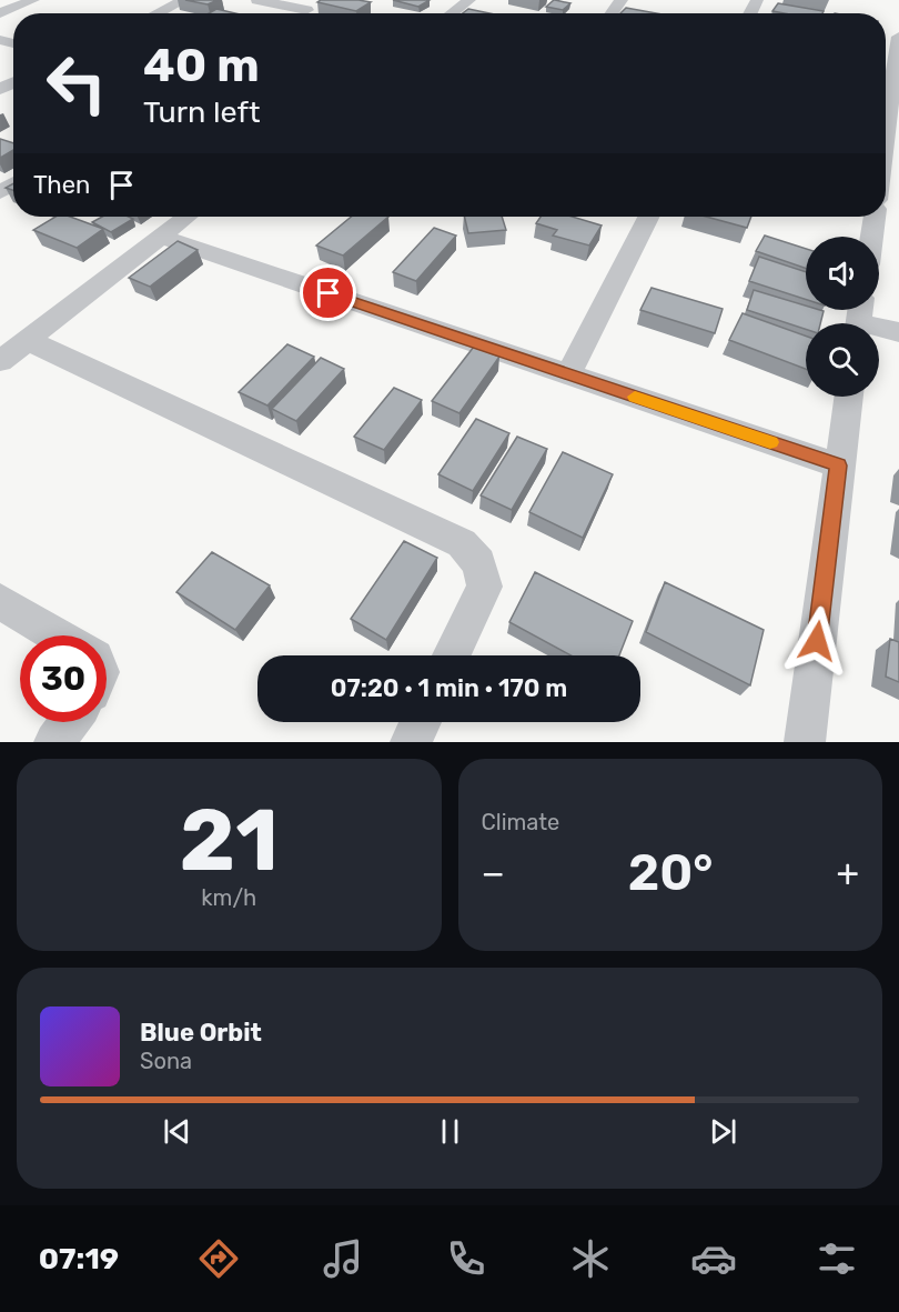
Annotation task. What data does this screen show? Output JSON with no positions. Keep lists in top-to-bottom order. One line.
{"page":{"turn":["40 m","Turn left"],"then":"Then","limit":"30","trip":"07:20 · 1 min · 170 m","tile":[["21","km/h"],"Climate"],"heat":["−","20°","+"],"song":["Blue Orbit","Sona"],"tabs":"07:19"}}
